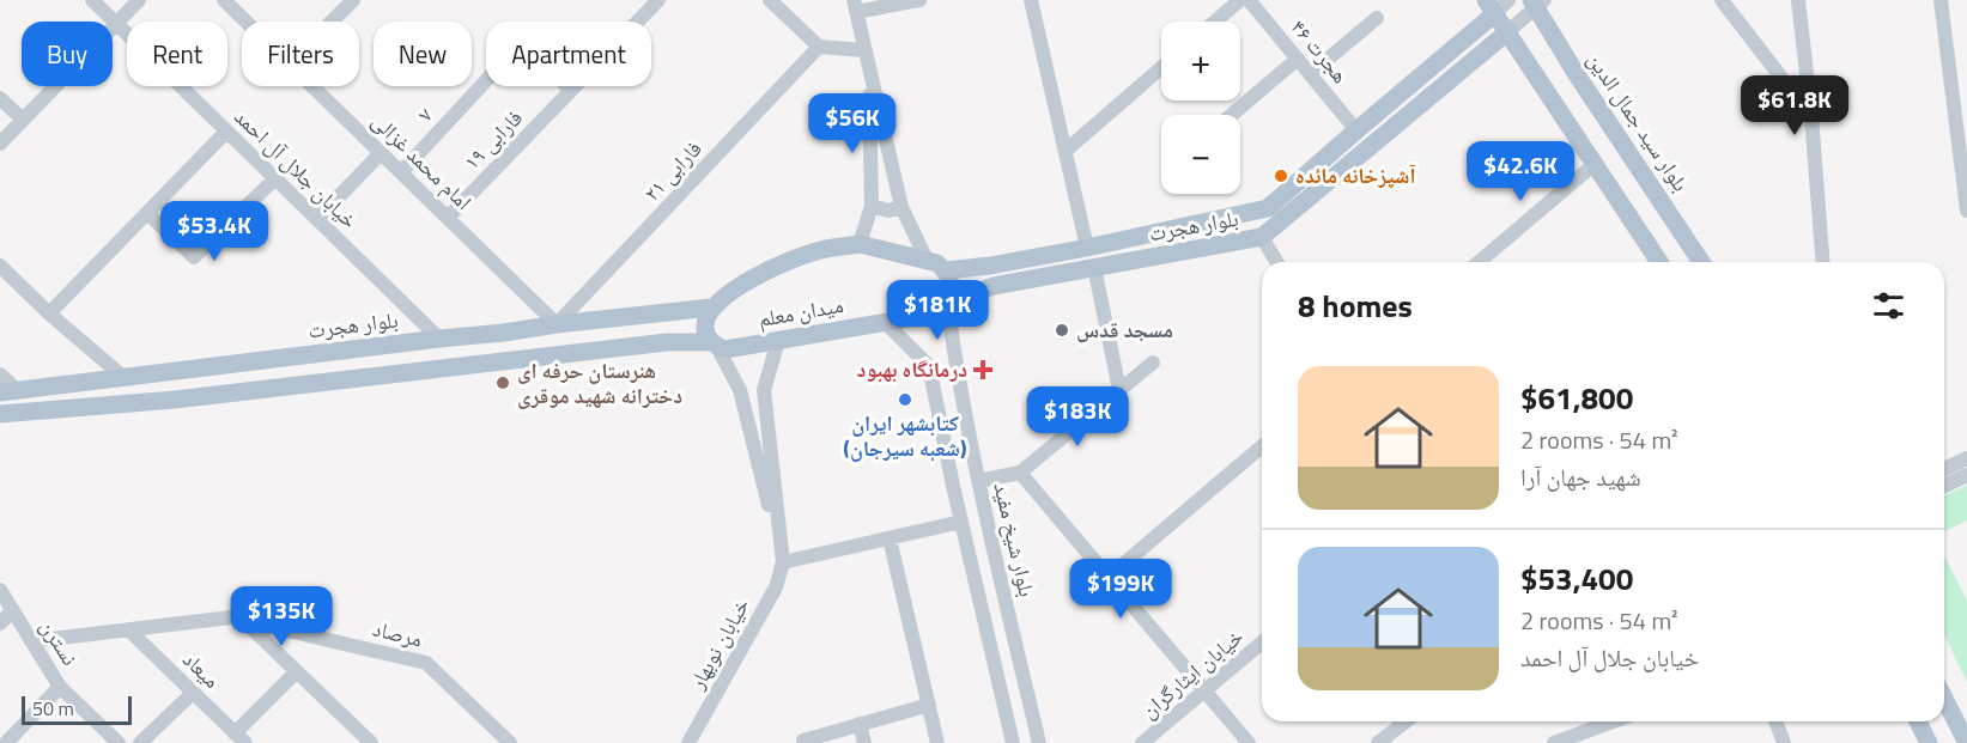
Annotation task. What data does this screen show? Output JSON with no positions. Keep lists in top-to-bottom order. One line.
{"streets":{"main road":["بلوار سید جمال الدین","بلوار هجرت","میدان معلم"],"street":["هجرت ۴۶","۷","فارابی ۱۹","امام محمد غزالی","خیابان جلال آل احمد","فارابی ۲۱","بلوار شیخ مفید","مرصاد","نسترن","خیابان نوبهار","میعاد","خیابان ایثارگران"]},"crossings":[["هجرت ۴۶","بلوار هجرت"],["۷","فارابی ۱۹"],["۷","امام محمد غزالی"],["فارابی ۱۹","امام محمد غزالی"],["امام محمد غزالی","فارابی ۲۱"],["امام محمد غزالی","بلوار هجرت"],["خیابان جلال آل احمد","بلوار هجرت"],["فارابی ۲۱","بلوار هجرت"],["بلوار هجرت","میدان معلم"],["بلوار هجرت","بلوار شیخ مفید"],["میدان معلم","بلوار شیخ مفید"],["مرصاد","نسترن"],["مرصاد","میعاد"]],"places":{"other":["آشپزخانه مائده","مسجد قدس","هنرستان حرفه ای دخترانه شهید موقری","کتابشهر ایران (شعبه سیرجان)"],"health":["درمانگاه بهبود"]},"scale_bar":"50 m","page":{"map_buttons":["+","−"],"chip":["Buy","Rent","Filters","New","Apartment"],"price":["$61.8K","$56K","$42.6K","$53.4K","$181K","$183K","$199K","$135K"],"heading":"8 homes","list":[{"name":"$61,800","note":"2 rooms · 54 m² · شهید جهان آرا"},{"name":"$53,400","note":"2 rooms · 54 m² · خیابان جلال آل احمد"}],"scale":"50 m"}}
